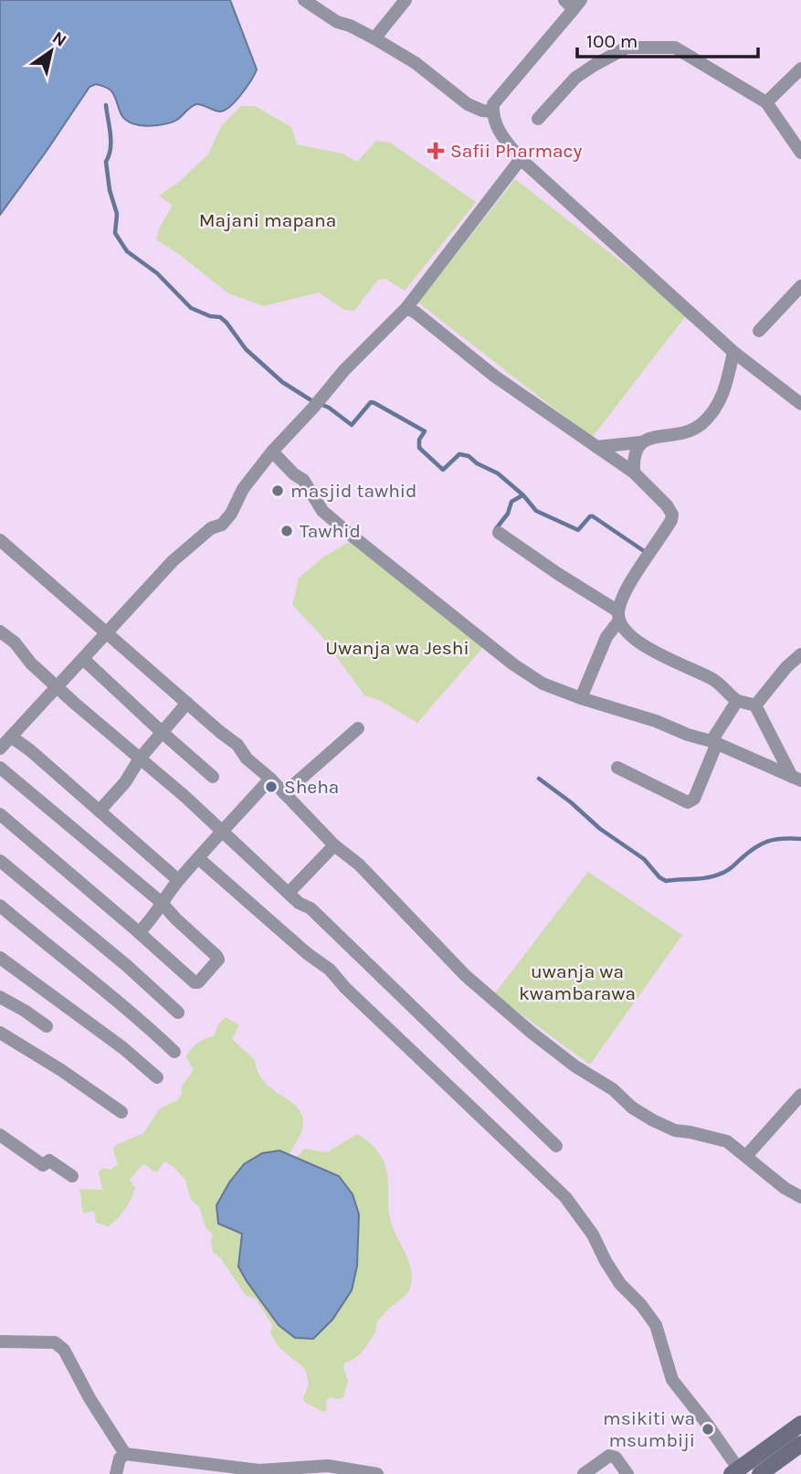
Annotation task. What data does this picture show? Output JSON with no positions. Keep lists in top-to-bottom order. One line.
{"parks":["Majani mapana","Uwanja wa Jeshi","uwanja wa kwambarawa"],"places":{"health":["Safii Pharmacy"],"other":["masjid tawhid","Tawhid","Sheha","msikiti wa msumbiji"]},"scale_bar":"100 m","north":"top right"}
